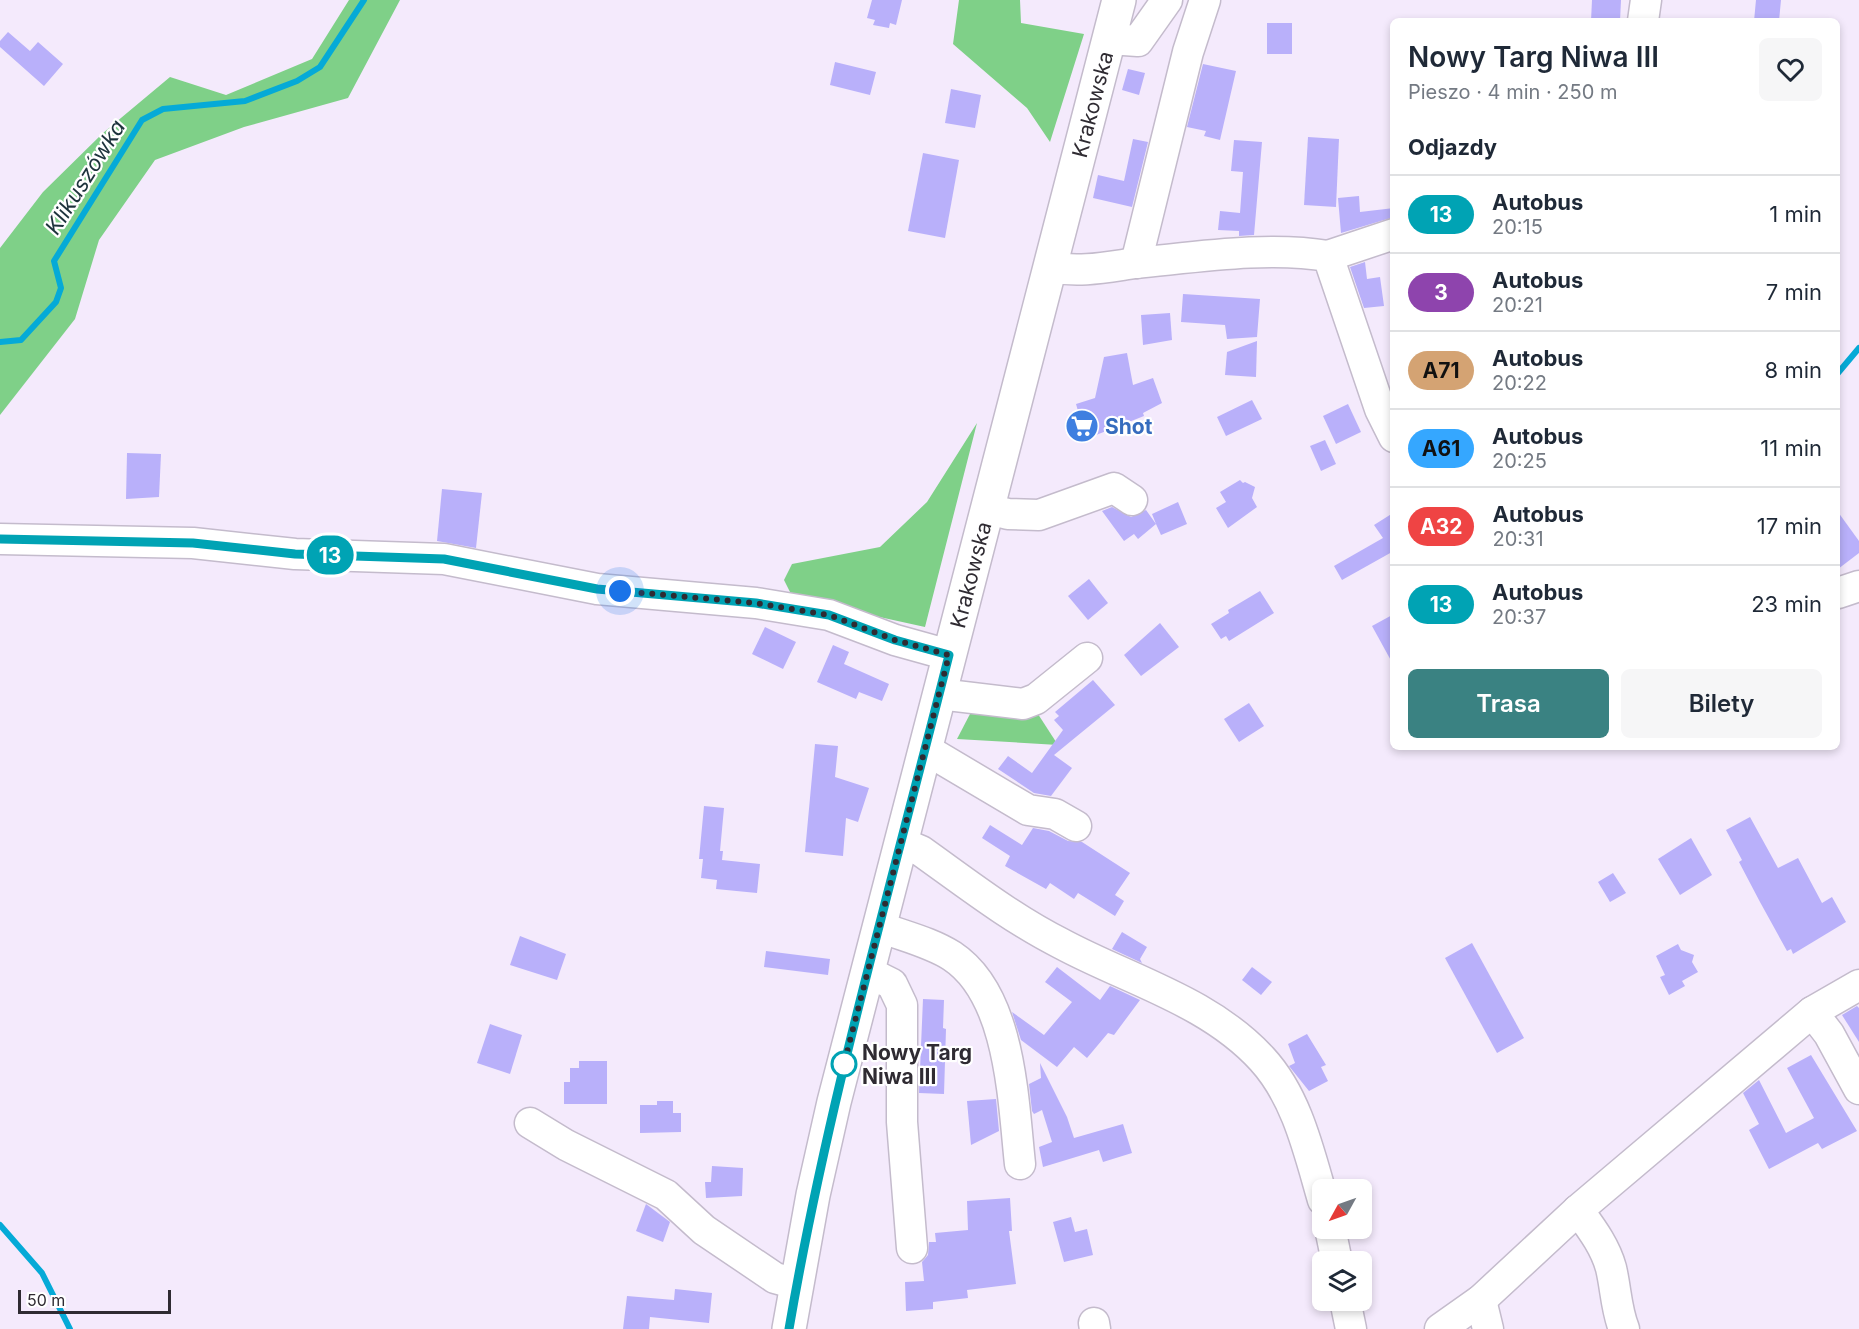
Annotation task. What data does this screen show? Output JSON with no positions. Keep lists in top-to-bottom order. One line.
{"streets":{"main road":["Krakowska"]},"water":["Klikuszówka"],"places":{"supermarket":["Shot"],"other":["Nowy Targ Niwa III"]},"lines":["bus line 13"],"scale_bar":"50 m","north":"bottom left","page":{"on_map":"13","heading":[["Nowy Targ Niwa III","Pieszo · 4 min · 250 m"],"Odjazdy"],"list":[{"mark":"13","name":"Autobus","note":"20:15","value":"1 min"},{"mark":"3","name":"Autobus","note":"20:21","value":"7 min"},{"mark":"A71","name":"Autobus","note":"20:22","value":"8 min"},{"mark":"A61","name":"Autobus","note":"20:25","value":"11 min"},{"mark":"A32","name":"Autobus","note":"20:31","value":"17 min"},{"mark":"13","name":"Autobus","note":"20:37","value":"23 min"}],"buttons":["Trasa","Bilety"],"scale":"50 m"}}
